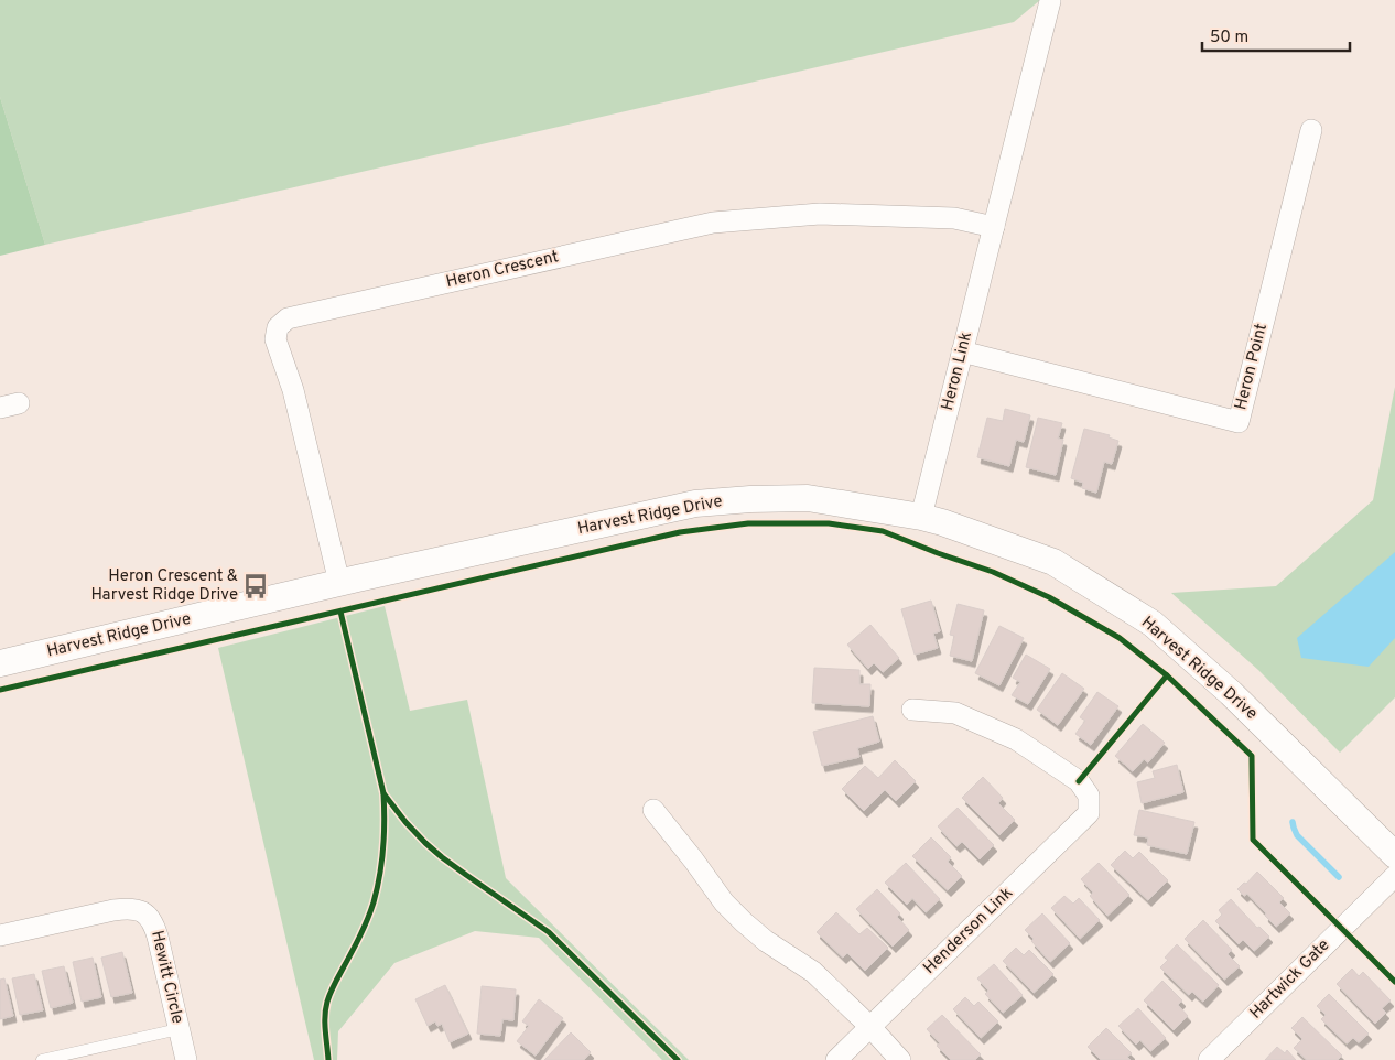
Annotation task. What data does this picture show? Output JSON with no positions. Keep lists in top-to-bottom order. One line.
{"streets":{"street":["Heron Crescent","Heron Point","Heron Link","Harvest Ridge Drive","Henderson Link","Hewitt Circle","Hartwick Gate"]},"crossings":[["Heron Crescent","Heron Link"],["Heron Crescent","Harvest Ridge Drive"],["Heron Point","Heron Link"],["Heron Link","Harvest Ridge Drive"]],"places":{"bus stop":["Heron Crescent & Harvest Ridge Drive"]},"scale_bar":"50 m"}
